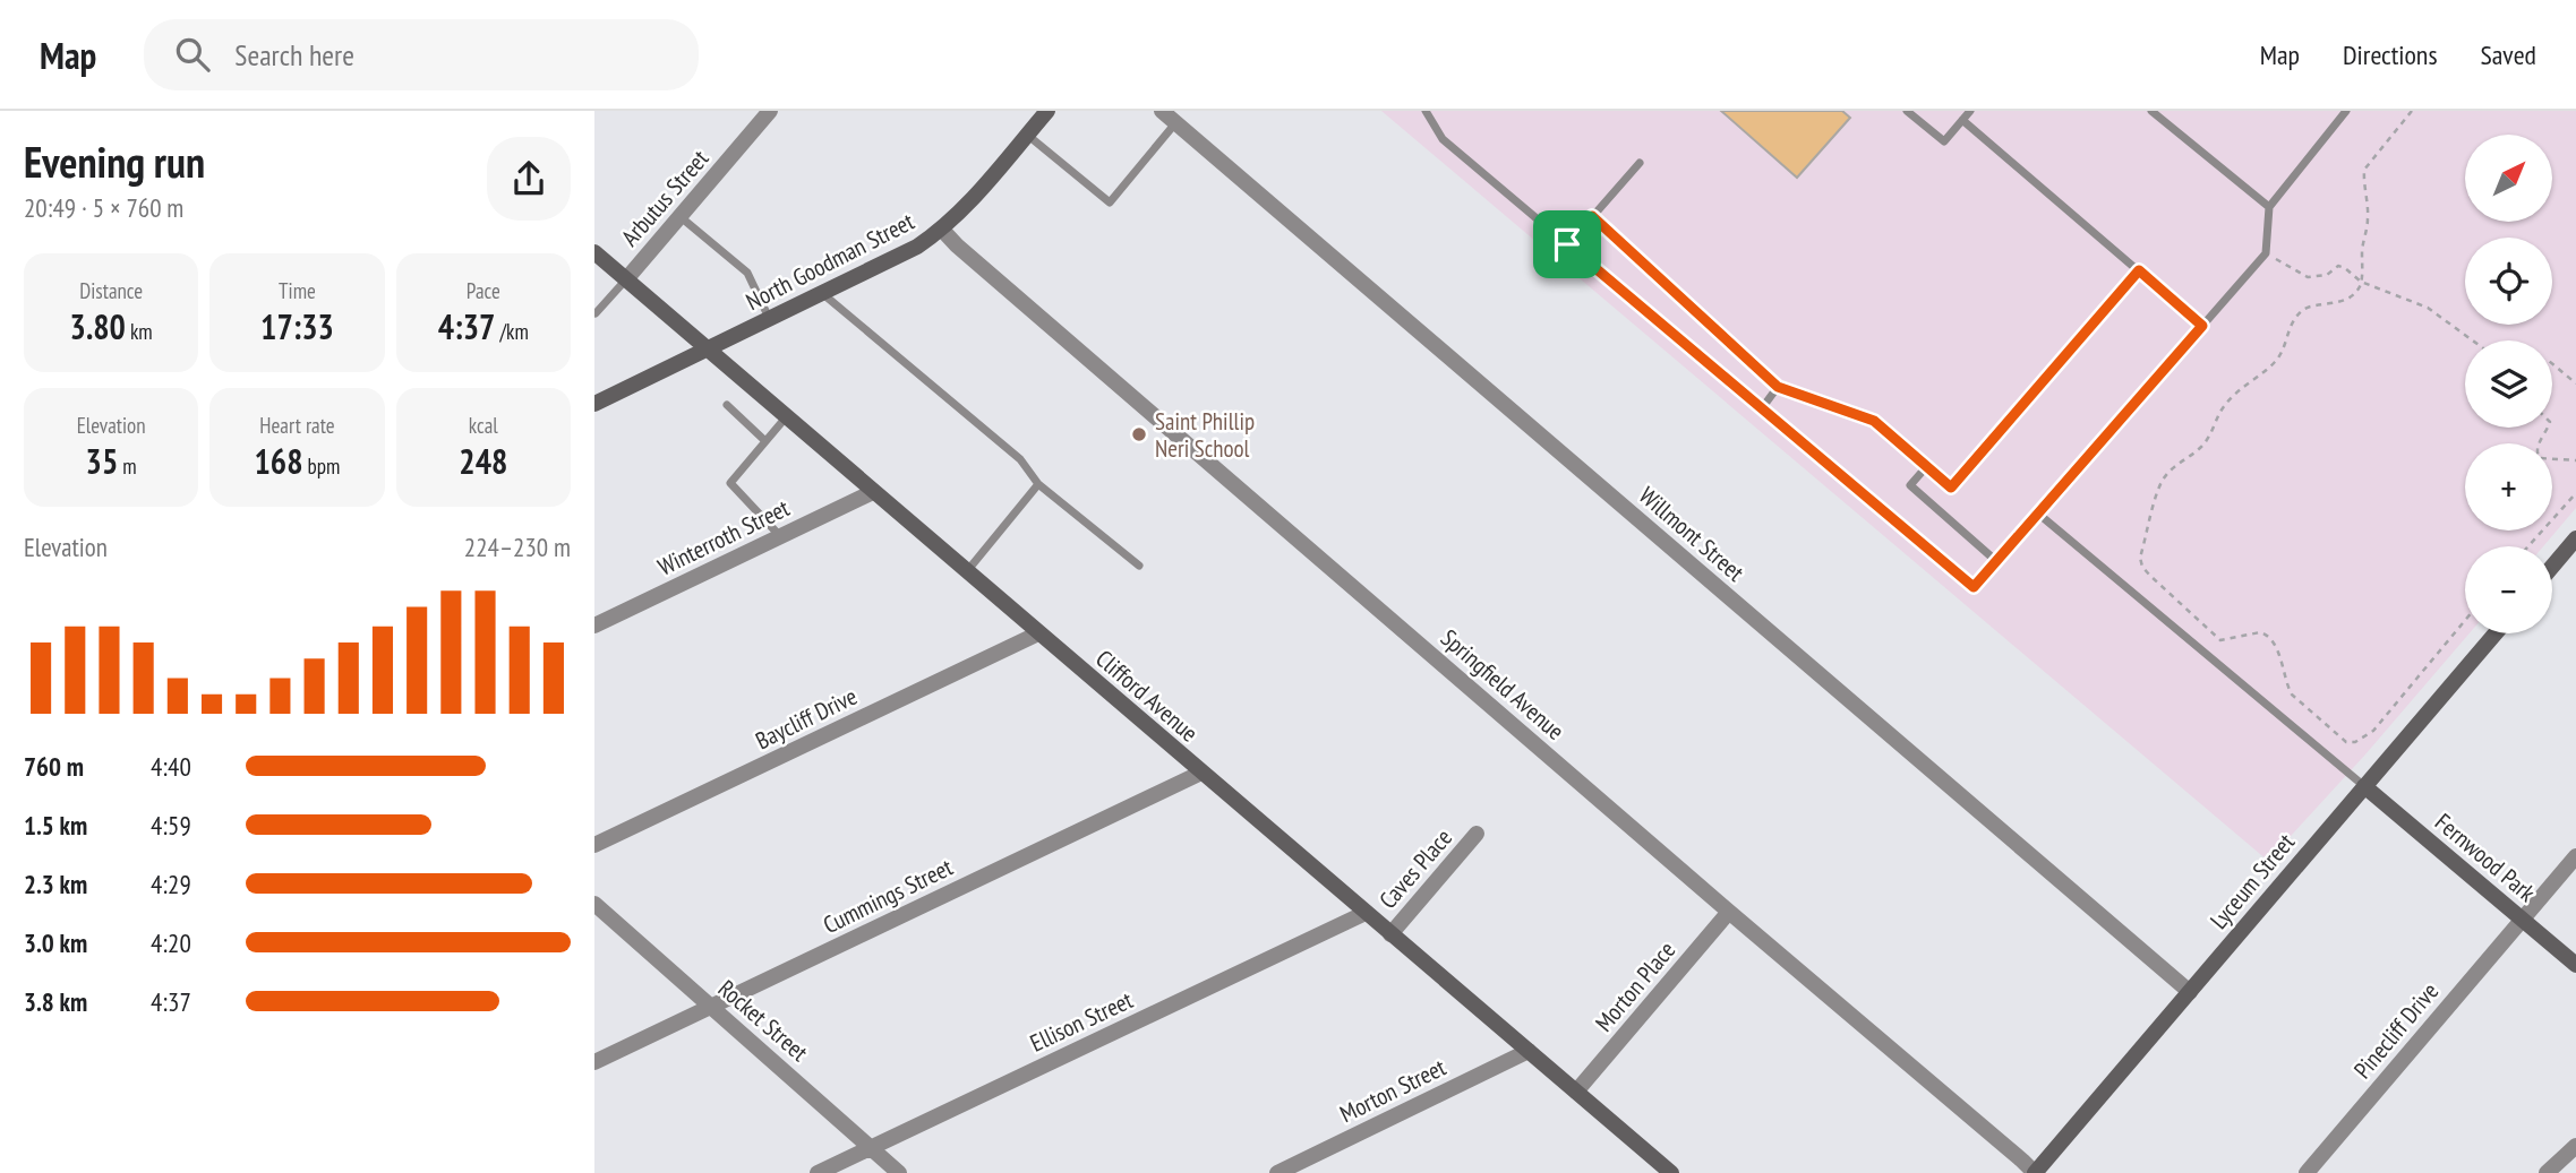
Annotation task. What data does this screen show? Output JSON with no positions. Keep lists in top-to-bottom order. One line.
{"streets":{"main road":["North Goodman Street","Clifford Avenue","Fernwood Park","Lyceum Street"],"street":["Arbutus Street","Willmont Street","Winterroth Street","Springfield Avenue","Baycliff Drive","Caves Place","Cummings Street","Morton Place","Rocket Street","Ellison Street","Pinecliff Drive","Morton Street"]},"crossings":[["Arbutus Street","Clifford Avenue"],["North Goodman Street","Springfield Avenue"],["North Goodman Street","Clifford Avenue"],["Willmont Street","Lyceum Street"],["Winterroth Street","Clifford Avenue"],["Springfield Avenue","Lyceum Street"],["Springfield Avenue","Morton Place"],["Clifford Avenue","Baycliff Drive"],["Clifford Avenue","Caves Place"],["Clifford Avenue","Cummings Street"],["Clifford Avenue","Morton Place"],["Clifford Avenue","Ellison Street"],["Clifford Avenue","Morton Street"],["Fernwood Park","Lyceum Street"],["Fernwood Park","Pinecliff Drive"],["Cummings Street","Rocket Street"],["Rocket Street","Ellison Street"]],"places":["Saint Phillip Neri School"],"north":"top right","page":{"header":"Map","search":"Search here","nav":["Map","Directions","Saved"],"heading":["Evening run","20:49 · 5 × 760 m"],"map_buttons":["+","−"],"stats":[["Distance","3.80 km"],["Time","17:33"],["Pace","4:37 /km"],["Elevation","35 m"],["Heart rate","168 bpm"],["kcal","248"]],"chart":["Elevation","224–230 m"],"list":[{"name":"760 m","note":"4:40"},{"name":"1.5 km","note":"4:59"},{"name":"2.3 km","note":"4:29"},{"name":"3.0 km","note":"4:20"},{"name":"3.8 km","note":"4:37"}]}}
